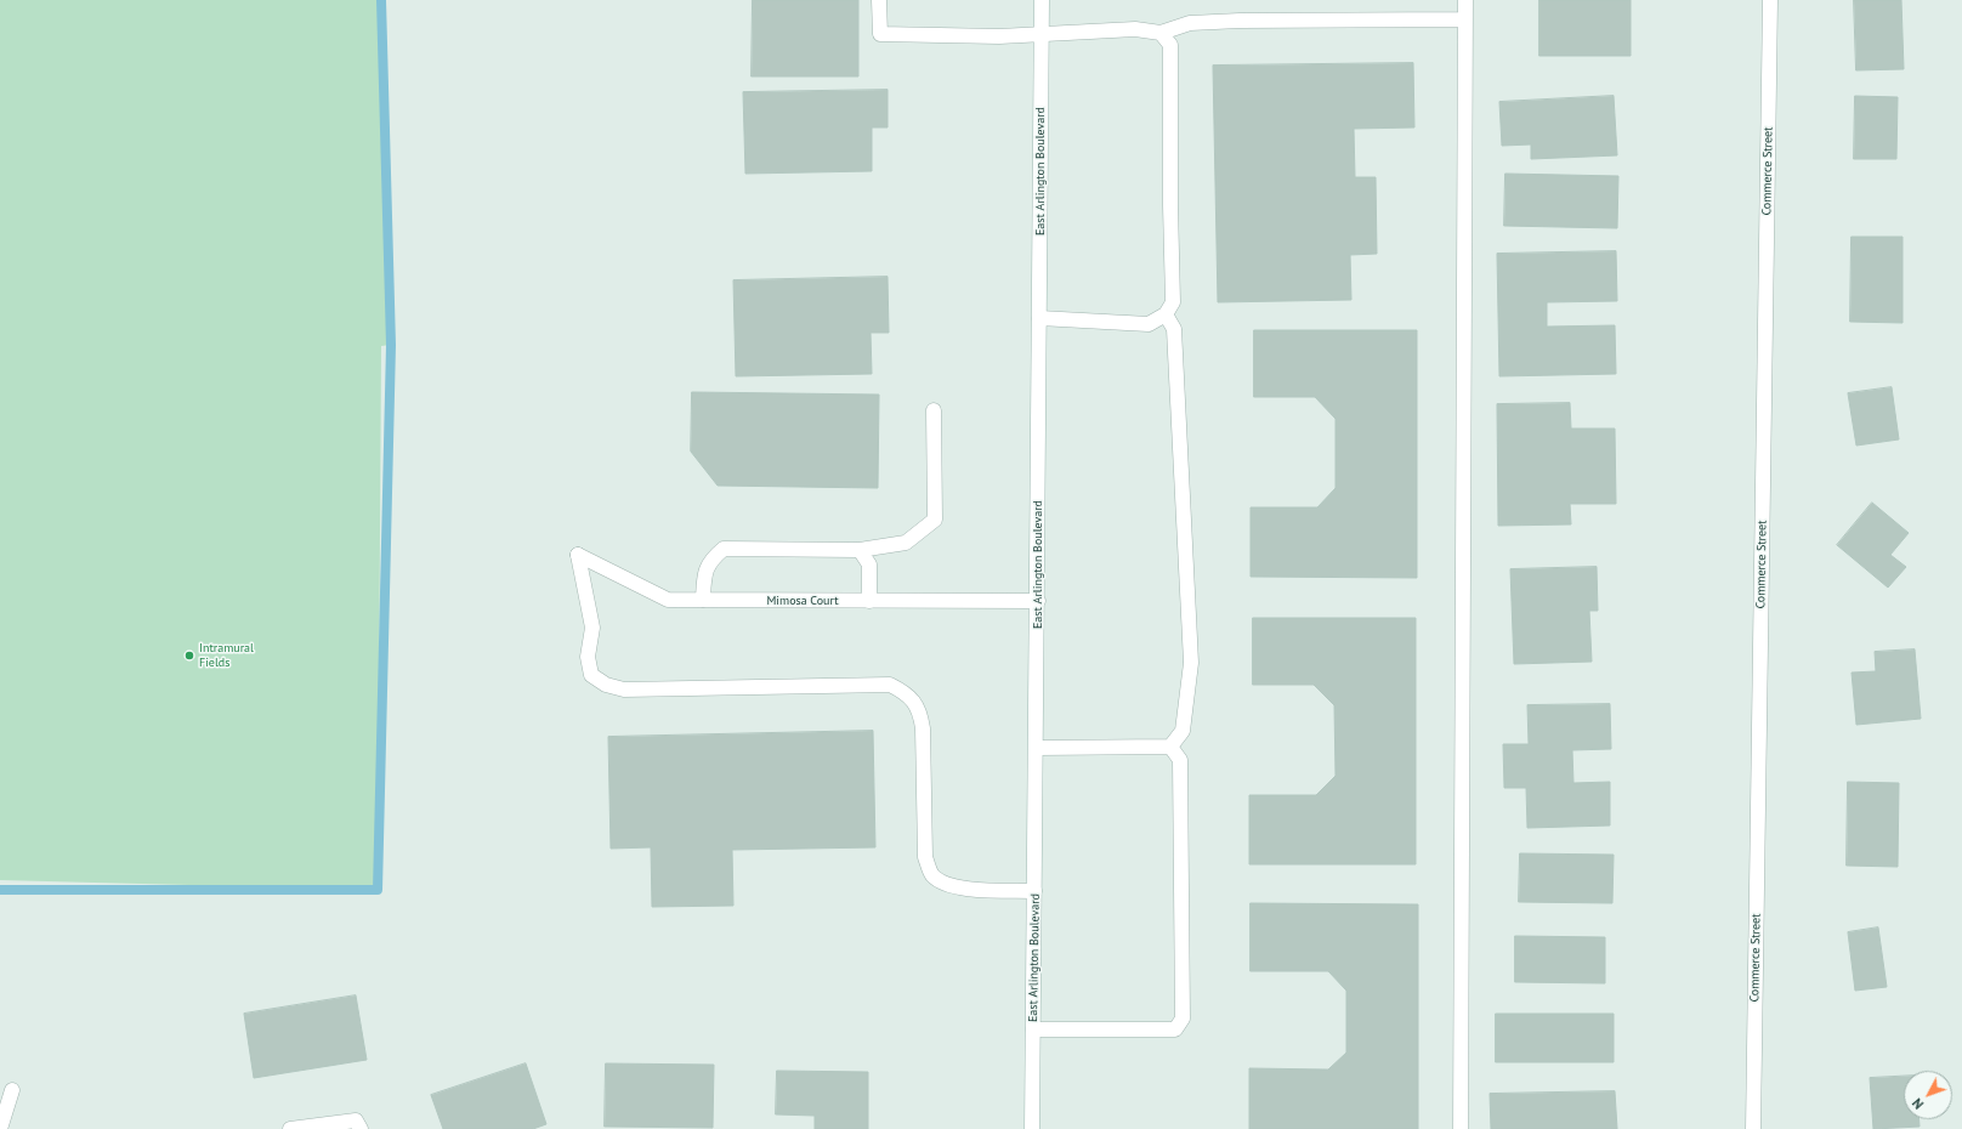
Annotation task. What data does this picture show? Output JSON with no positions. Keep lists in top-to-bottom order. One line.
{"streets":{"street":["East Arlington Boulevard","Commerce Street","Mimosa Court"]},"crossings":[["East Arlington Boulevard","Mimosa Court"]],"places":["Intramural Fields"],"north":"bottom left"}
